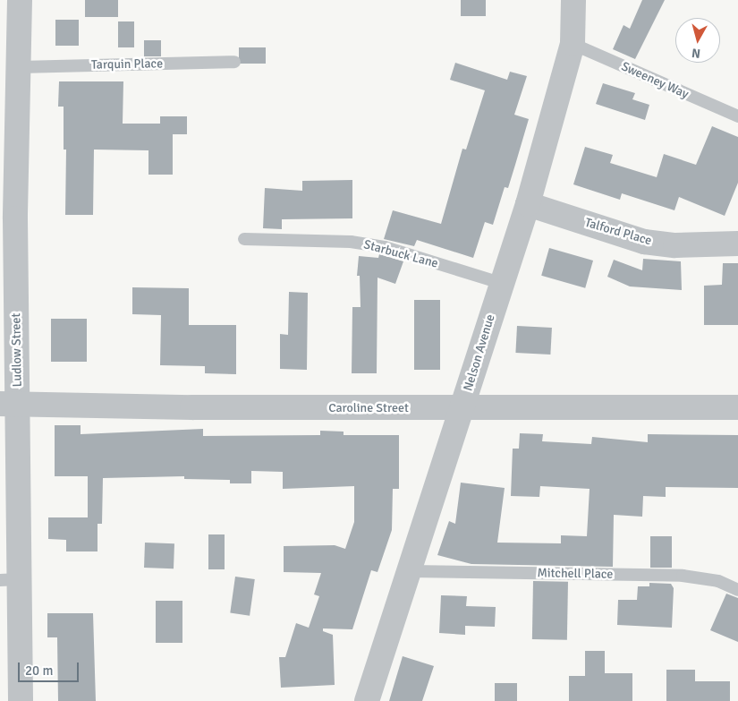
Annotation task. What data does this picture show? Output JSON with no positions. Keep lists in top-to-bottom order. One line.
{"streets":{"street":["Talford Place","Ludlow Street","Nelson Avenue","Caroline Street"],"lane":["Tarquin Place","Sweeney Way","Starbuck Lane","Mitchell Place"]},"crossings":[["Tarquin Place","Ludlow Street"],["Sweeney Way","Nelson Avenue"],["Talford Place","Nelson Avenue"],["Starbuck Lane","Nelson Avenue"],["Ludlow Street","Caroline Street"],["Nelson Avenue","Caroline Street"],["Nelson Avenue","Mitchell Place"]],"scale_bar":"20 m","north":"bottom"}
